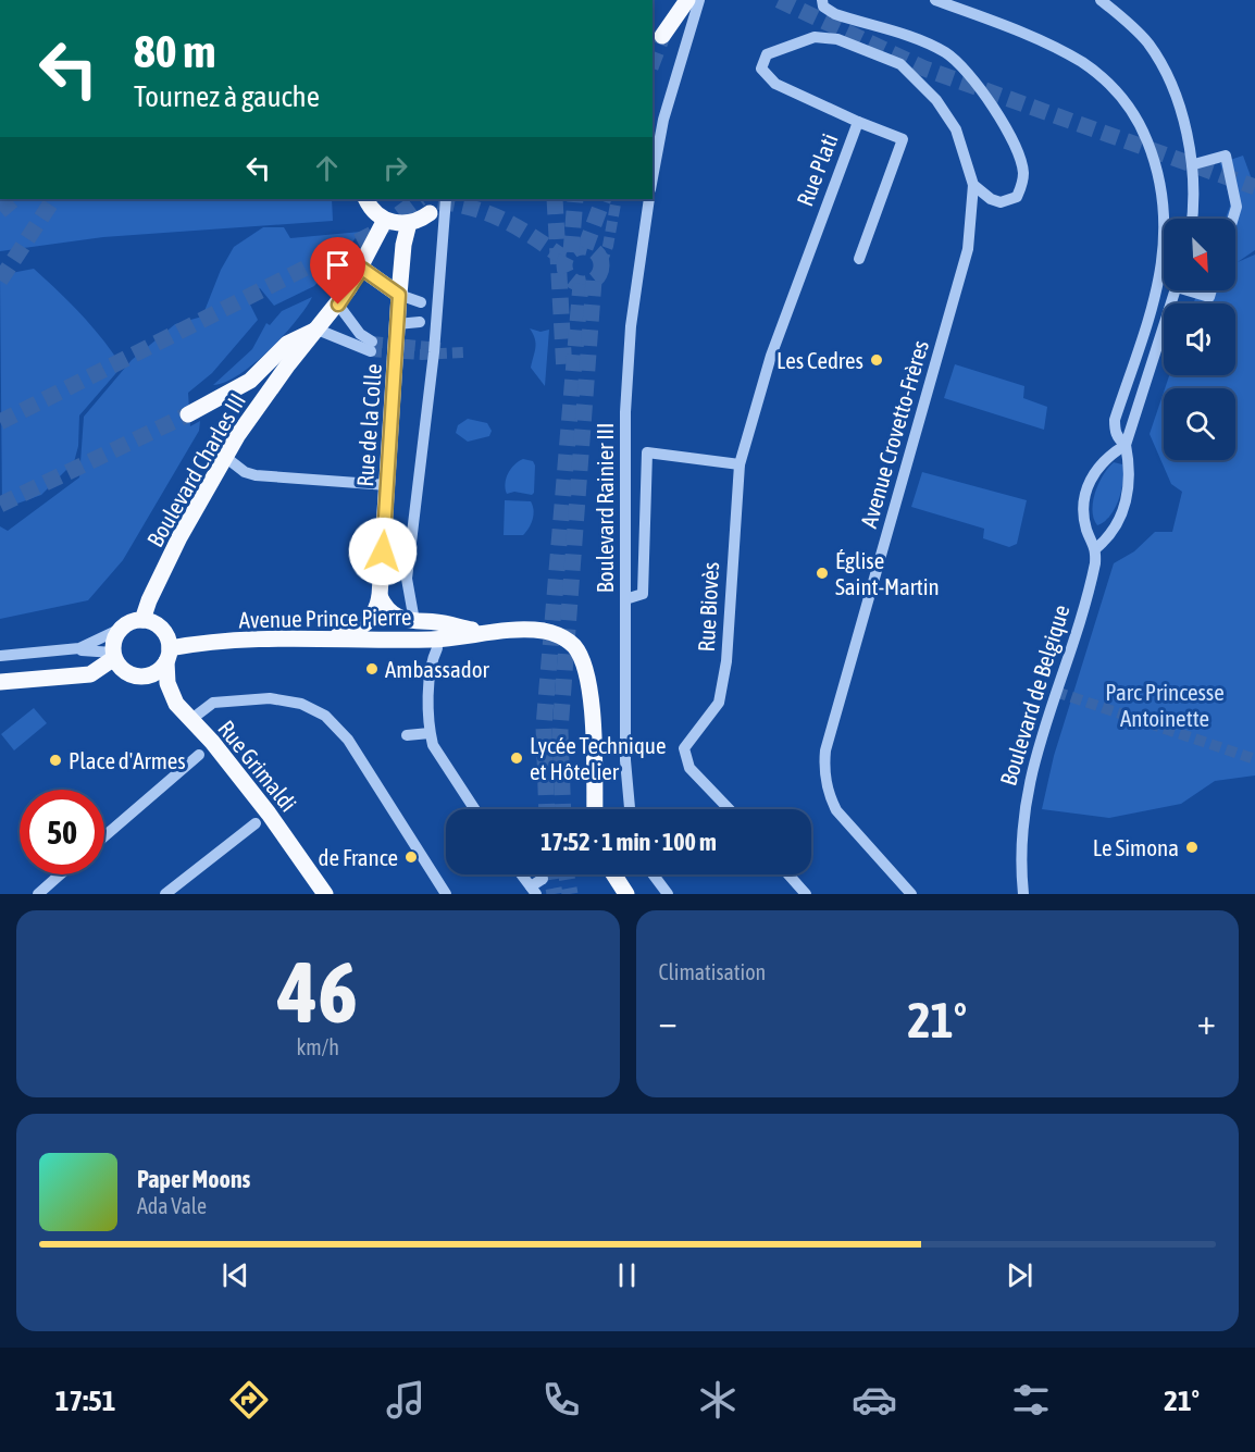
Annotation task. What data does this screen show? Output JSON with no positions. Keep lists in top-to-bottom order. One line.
{"streets":{"main road":["Rue de la Colle","Boulevard Charles III","Avenue Prince Pierre","Rue Grimaldi"],"street":["Rue Plati","Avenue Crovetto-Frères","Boulevard Rainier III","Rue Biovès","Boulevard de Belgique"]},"crossings":[["Rue Plati","Avenue Crovetto-Frères"],["Rue Plati","Rue Biovès"],["Rue de la Colle","Avenue Prince Pierre"],["Boulevard Charles III","Avenue Prince Pierre"],["Boulevard Charles III","Rue Grimaldi"],["Avenue Prince Pierre","Rue Grimaldi"]],"parks":["Parc Princesse Antoinette"],"places":["Les Cedres","Église Saint-Martin","Ambassador","Lycée Technique et Hôtelier","Place d'Armes","Le Simona","de France"],"north":"bottom right","page":{"turn":["80 m","Tournez à gauche"],"limit":"50","trip":"17:52 · 1 min · 100 m","tile":[["46","km/h"],"Climatisation"],"heat":["−","21°","+"],"song":["Paper Moons","Ada Vale"],"tabs":["17:51","21°"]}}
